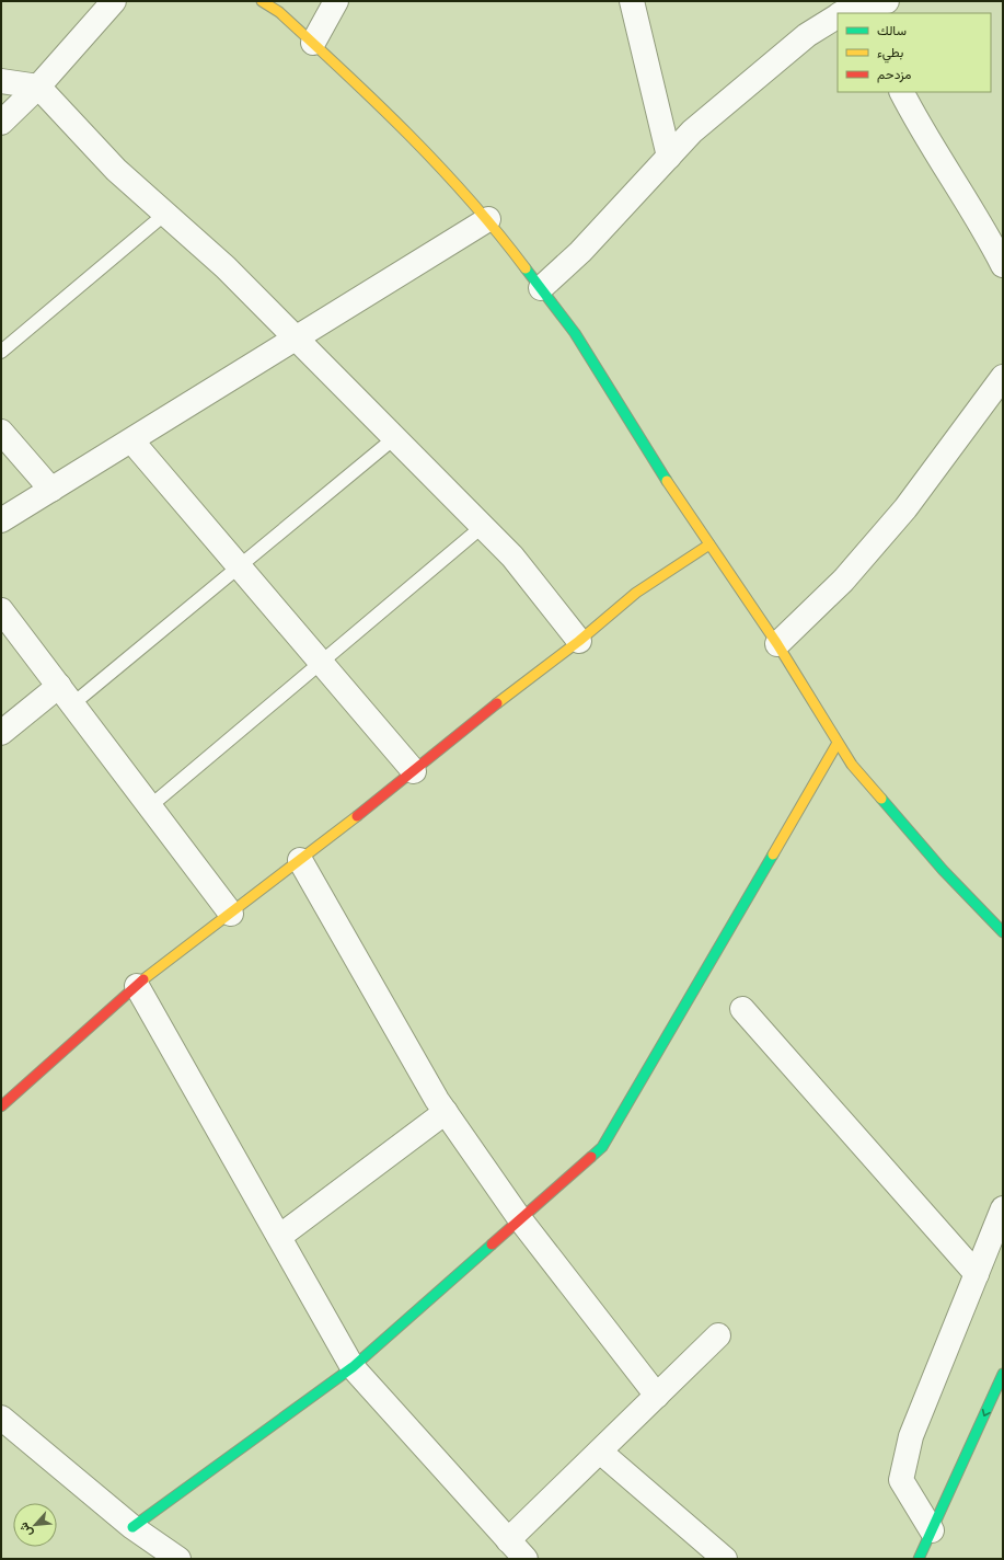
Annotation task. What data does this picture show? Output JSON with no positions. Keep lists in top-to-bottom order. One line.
{"legend":["سالك","بطيء","مزدحم"],"north":"bottom left"}
